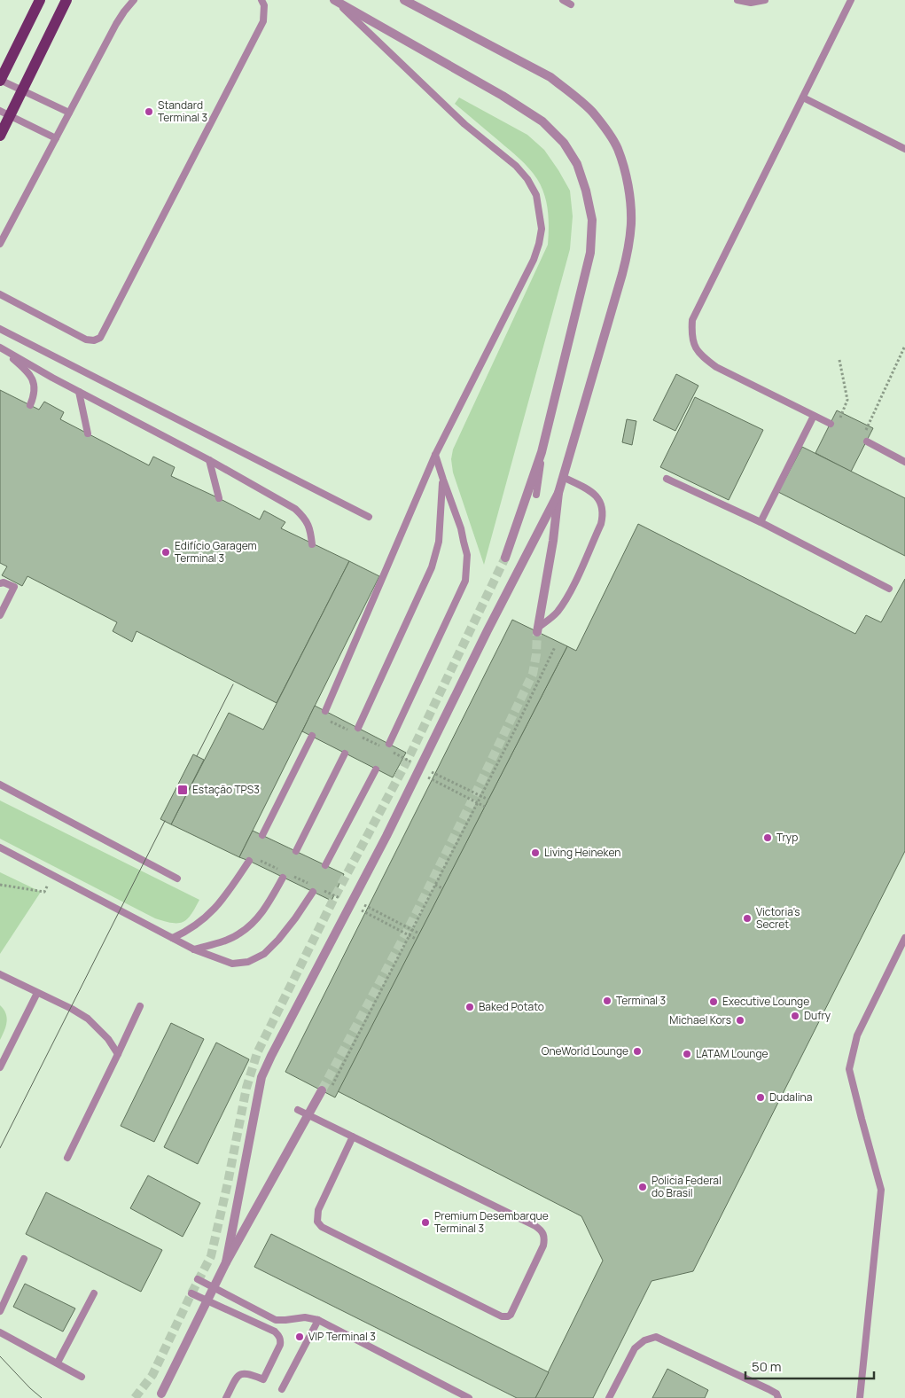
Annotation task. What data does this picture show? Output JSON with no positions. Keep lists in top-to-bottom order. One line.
{"places":{"other":["Standard Terminal 3","Edifício Garagem Terminal 3","Tryp","Living Heineken","Victoria's Secret","Terminal 3","Executive Lounge","Baked Potato","Dufry","Michael Kors","OneWorld Lounge","LATAM Lounge","Dudalina","Polícia Federal do Brasil","Premium Desembarque Terminal 3","VIP Terminal 3"],"transit":["Estação TPS3"]},"scale_bar":"50 m"}
